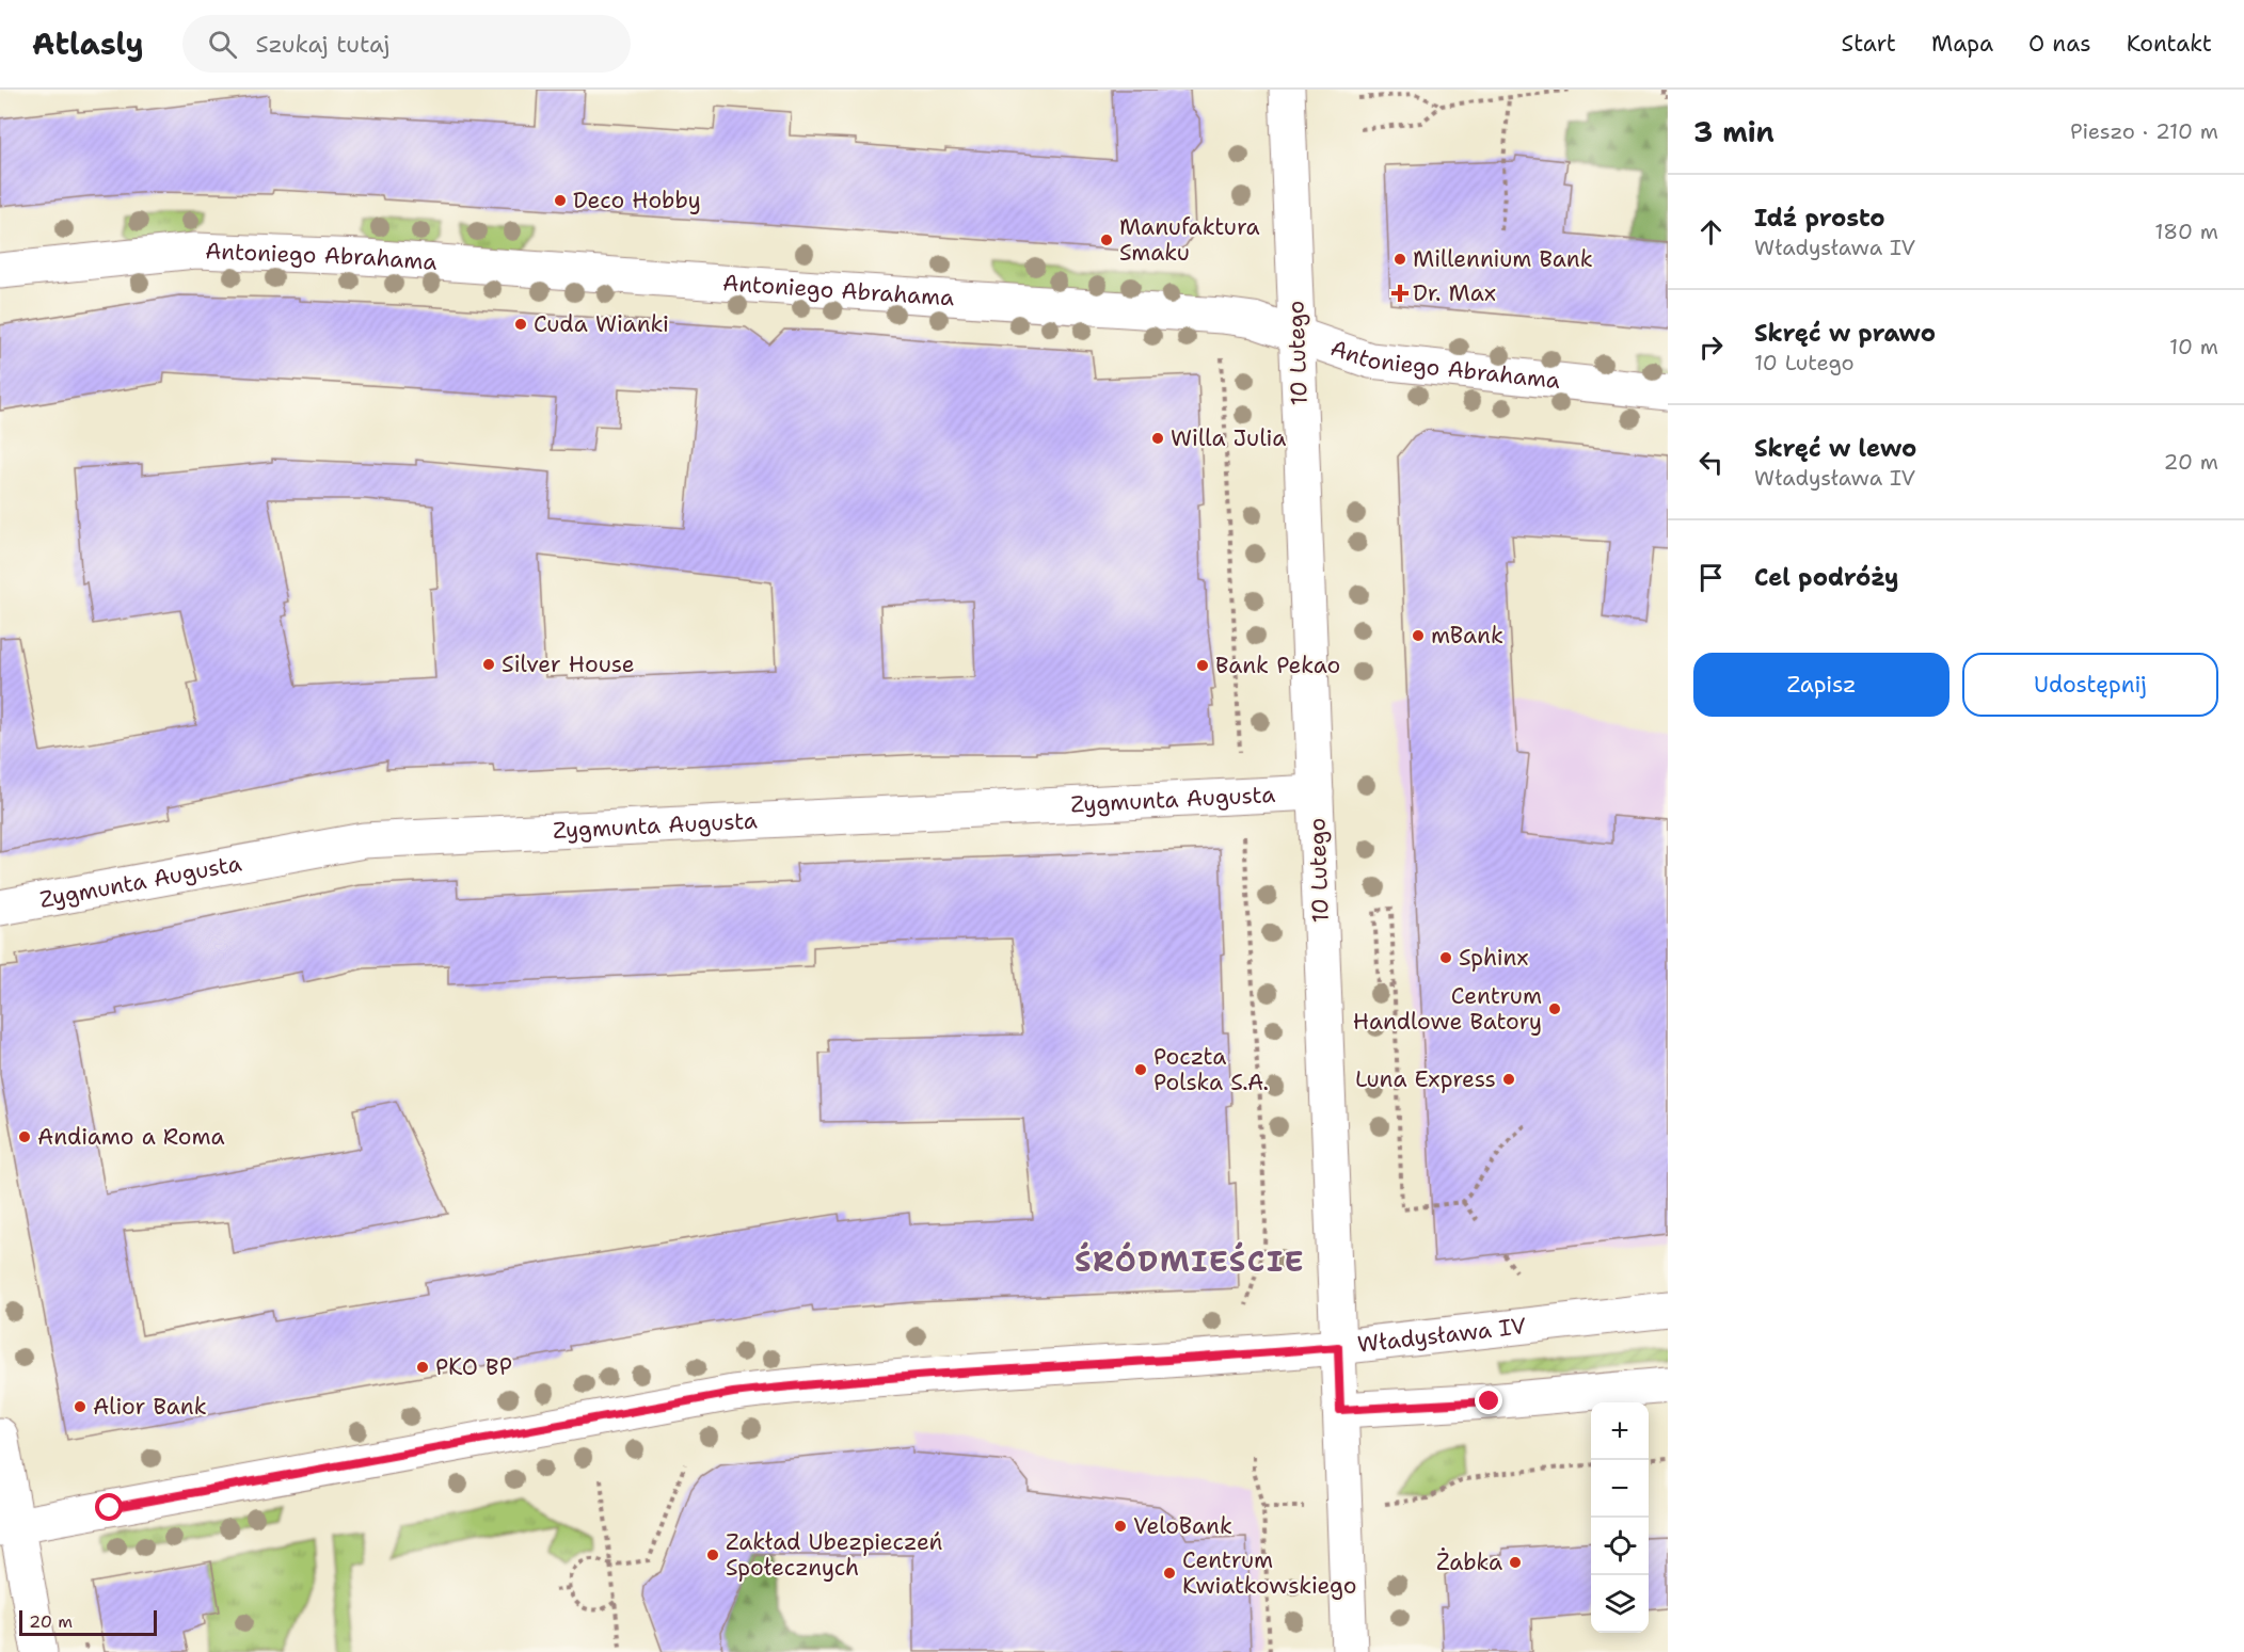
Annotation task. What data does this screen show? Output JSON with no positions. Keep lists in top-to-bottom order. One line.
{"streets":{"street":["Antoniego Abrahama","10 Lutego","Zygmunta Augusta","Władysława IV"]},"crossings":[["Antoniego Abrahama","10 Lutego"],["10 Lutego","Zygmunta Augusta"],["10 Lutego","Władysława IV"]],"districts":["ŚRÓDMIEŚCIE"],"places":{"other":["Deco Hobby","Manufaktura Smaku","Millennium Bank","Cuda Wianki","Willa Julia","mBank","Silver House","Bank Pekao","Sphinx","Centrum Handlowe Batory","Poczta Polska S.A.","Luna Express","Andiamo a Roma","PKO BP","Alior Bank","VeloBank","Zakład Ubezpieczeń Społecznych","Żabka","Centrum Kwiatkowskiego"],"health":["Dr. Max"]},"scale_bar":"20 m","page":{"header":"Atlasly","search":"Szukaj tutaj","nav":["Start","Mapa","O nas","Kontakt"],"heading":["3 min","Pieszo · 210 m"],"list":[["Idź prosto","Władysława IV","180 m"],["Skręć w prawo","10 Lutego","10 m"],["Skręć w lewo","Władysława IV","20 m"],"Cel podróży"],"buttons":["Zapisz","Udostępnij"],"map_buttons":["+","−"],"scale":"20 m"}}
